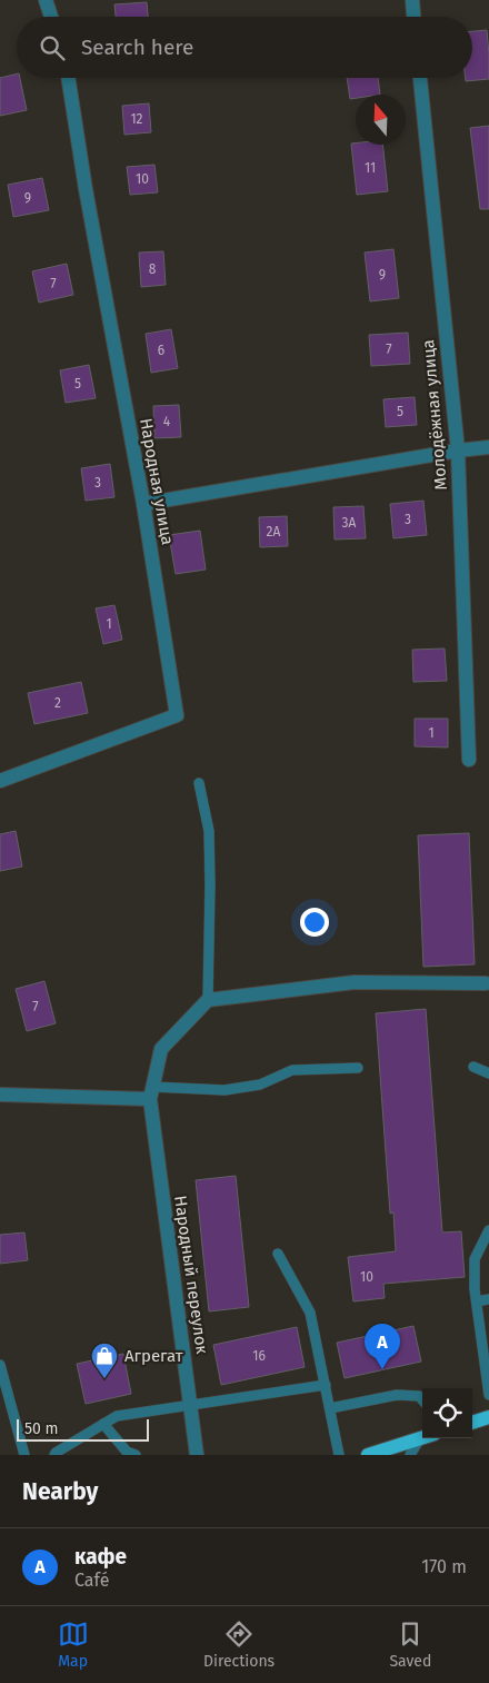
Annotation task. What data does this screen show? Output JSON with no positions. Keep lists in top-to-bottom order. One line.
{"streets":{"street":["Молодёжная улица","Народная улица","Народный переулок"]},"places":{"shop":["Агрегат"]},"house_numbers":["12","11","10","9","8","9","7","7","6","5","5","4","3","3","3А","2А","1","2","1","7","10","16"],"scale_bar":"50 m","north":"top","page":{"search":"Search here","pins":"A","scale":"50 m","heading":"Nearby","list":[{"mark":"A","name":"кафе","note":"Café","value":"170 m"}],"nav":["Map","Directions","Saved"]}}
